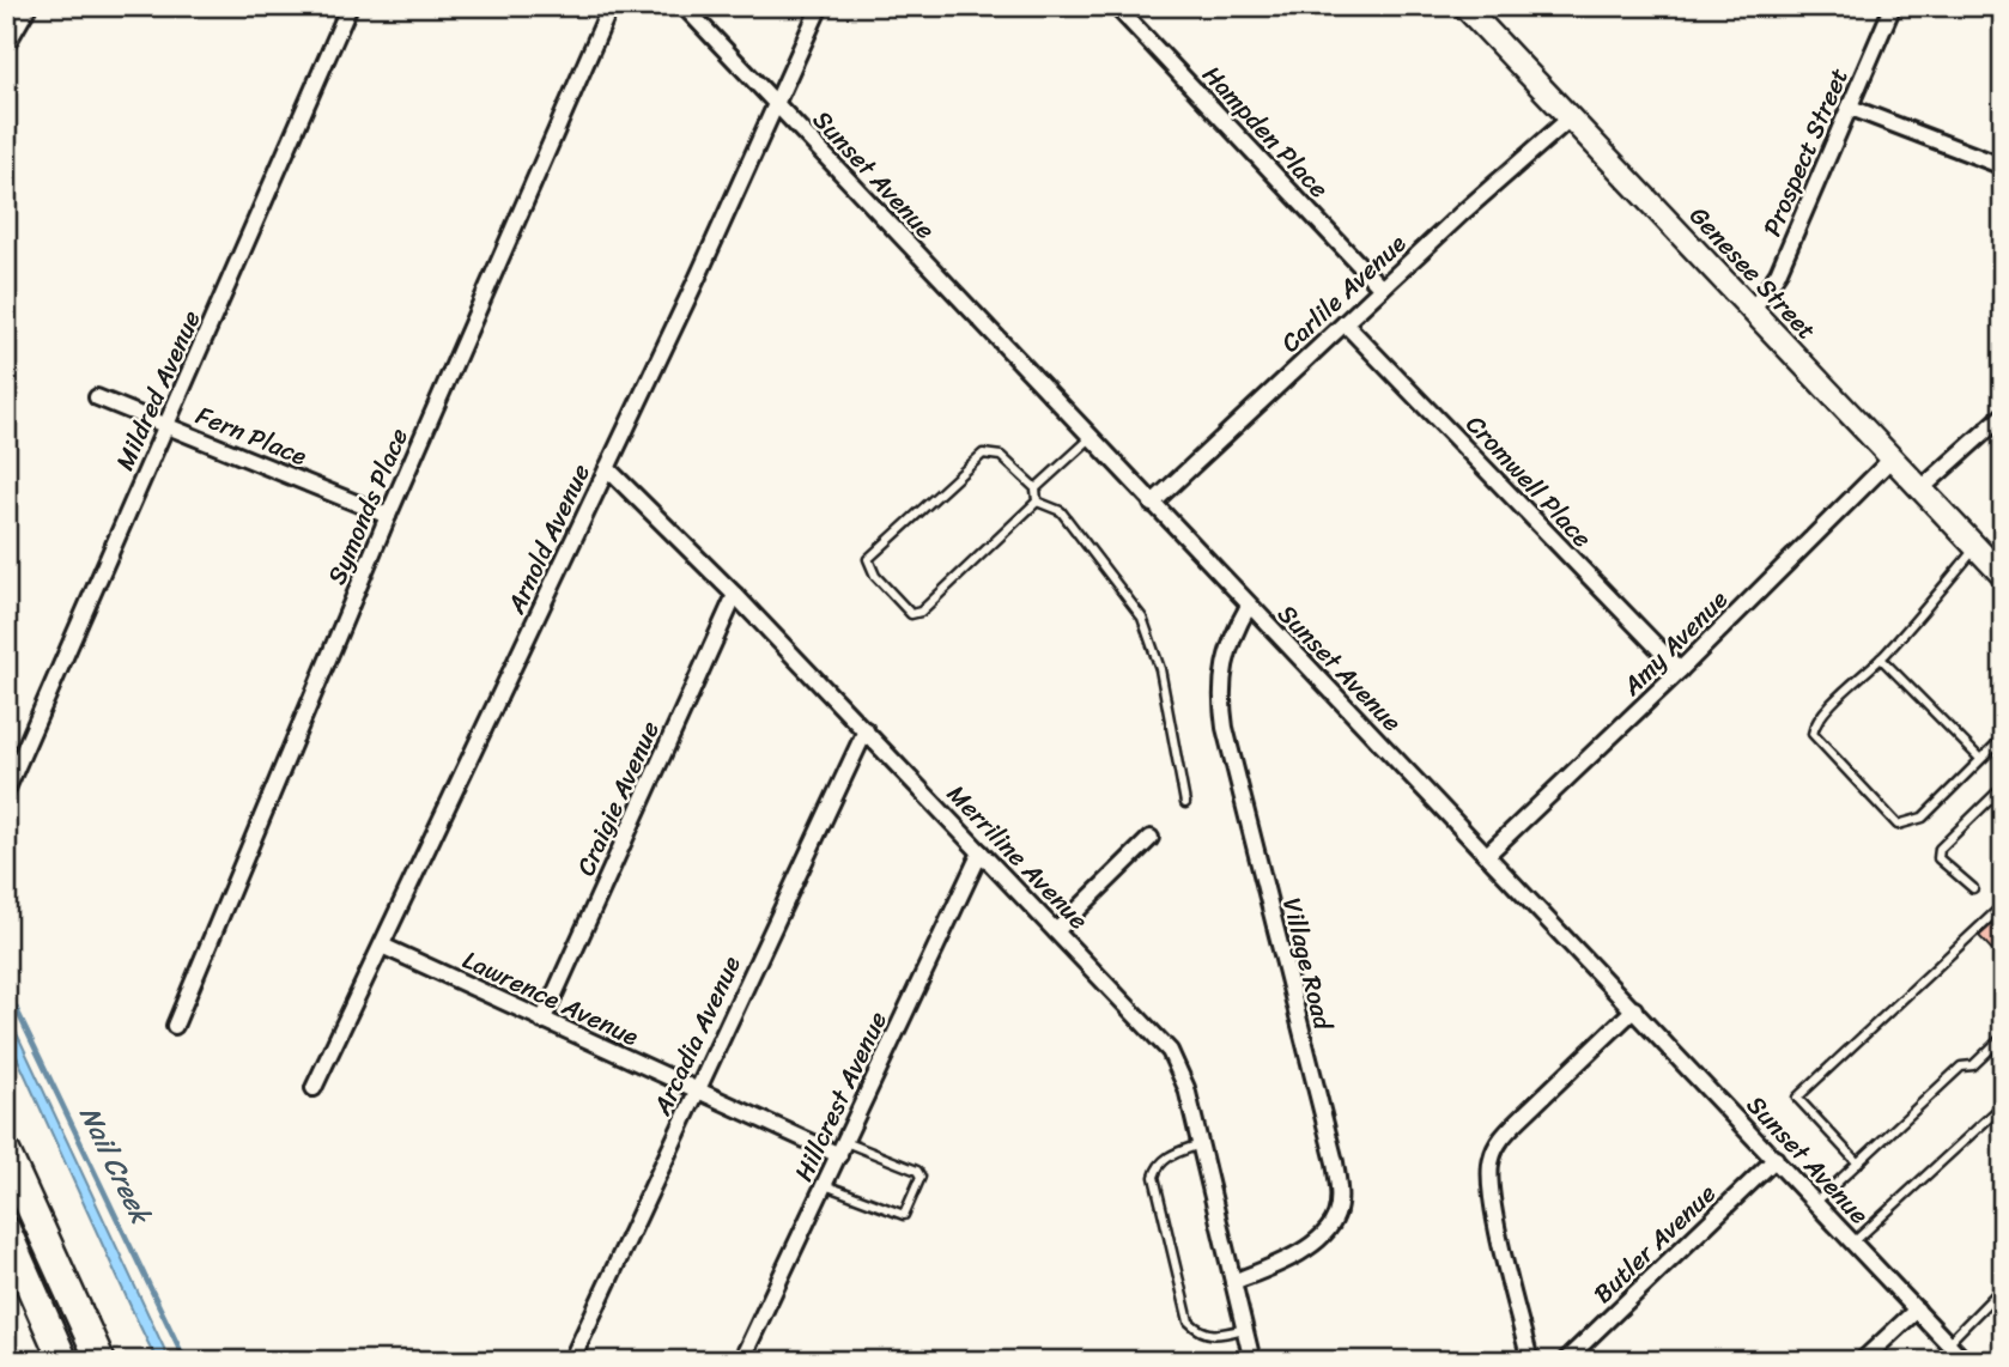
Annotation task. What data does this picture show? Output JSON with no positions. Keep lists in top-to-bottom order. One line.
{"streets":{"main road":["Genesee Street"],"street":["Hampden Place","Prospect Street","Sunset Avenue","Carlile Avenue","Mildred Avenue","Fern Place","Cromwell Place","Symonds Place","Arnold Avenue","Amy Avenue","Craigie Avenue","Merriline Avenue","Village Road","Lawrence Avenue","Arcadia Avenue","Hillcrest Avenue","Butler Avenue"]},"crossings":[["Hampden Place","Carlile Avenue"],["Prospect Street","Genesee Street"],["Sunset Avenue","Carlile Avenue"],["Sunset Avenue","Arnold Avenue"],["Sunset Avenue","Amy Avenue"],["Sunset Avenue","Village Road"],["Sunset Avenue","Butler Avenue"],["Genesee Street","Carlile Avenue"],["Genesee Street","Amy Avenue"],["Carlile Avenue","Cromwell Place"],["Mildred Avenue","Fern Place"],["Fern Place","Symonds Place"],["Cromwell Place","Amy Avenue"],["Arnold Avenue","Merriline Avenue"],["Arnold Avenue","Lawrence Avenue"],["Craigie Avenue","Merriline Avenue"],["Craigie Avenue","Lawrence Avenue"],["Merriline Avenue","Village Road"],["Merriline Avenue","Arcadia Avenue"],["Merriline Avenue","Hillcrest Avenue"],["Lawrence Avenue","Arcadia Avenue"],["Lawrence Avenue","Hillcrest Avenue"]],"water":["Nail Creek"]}
